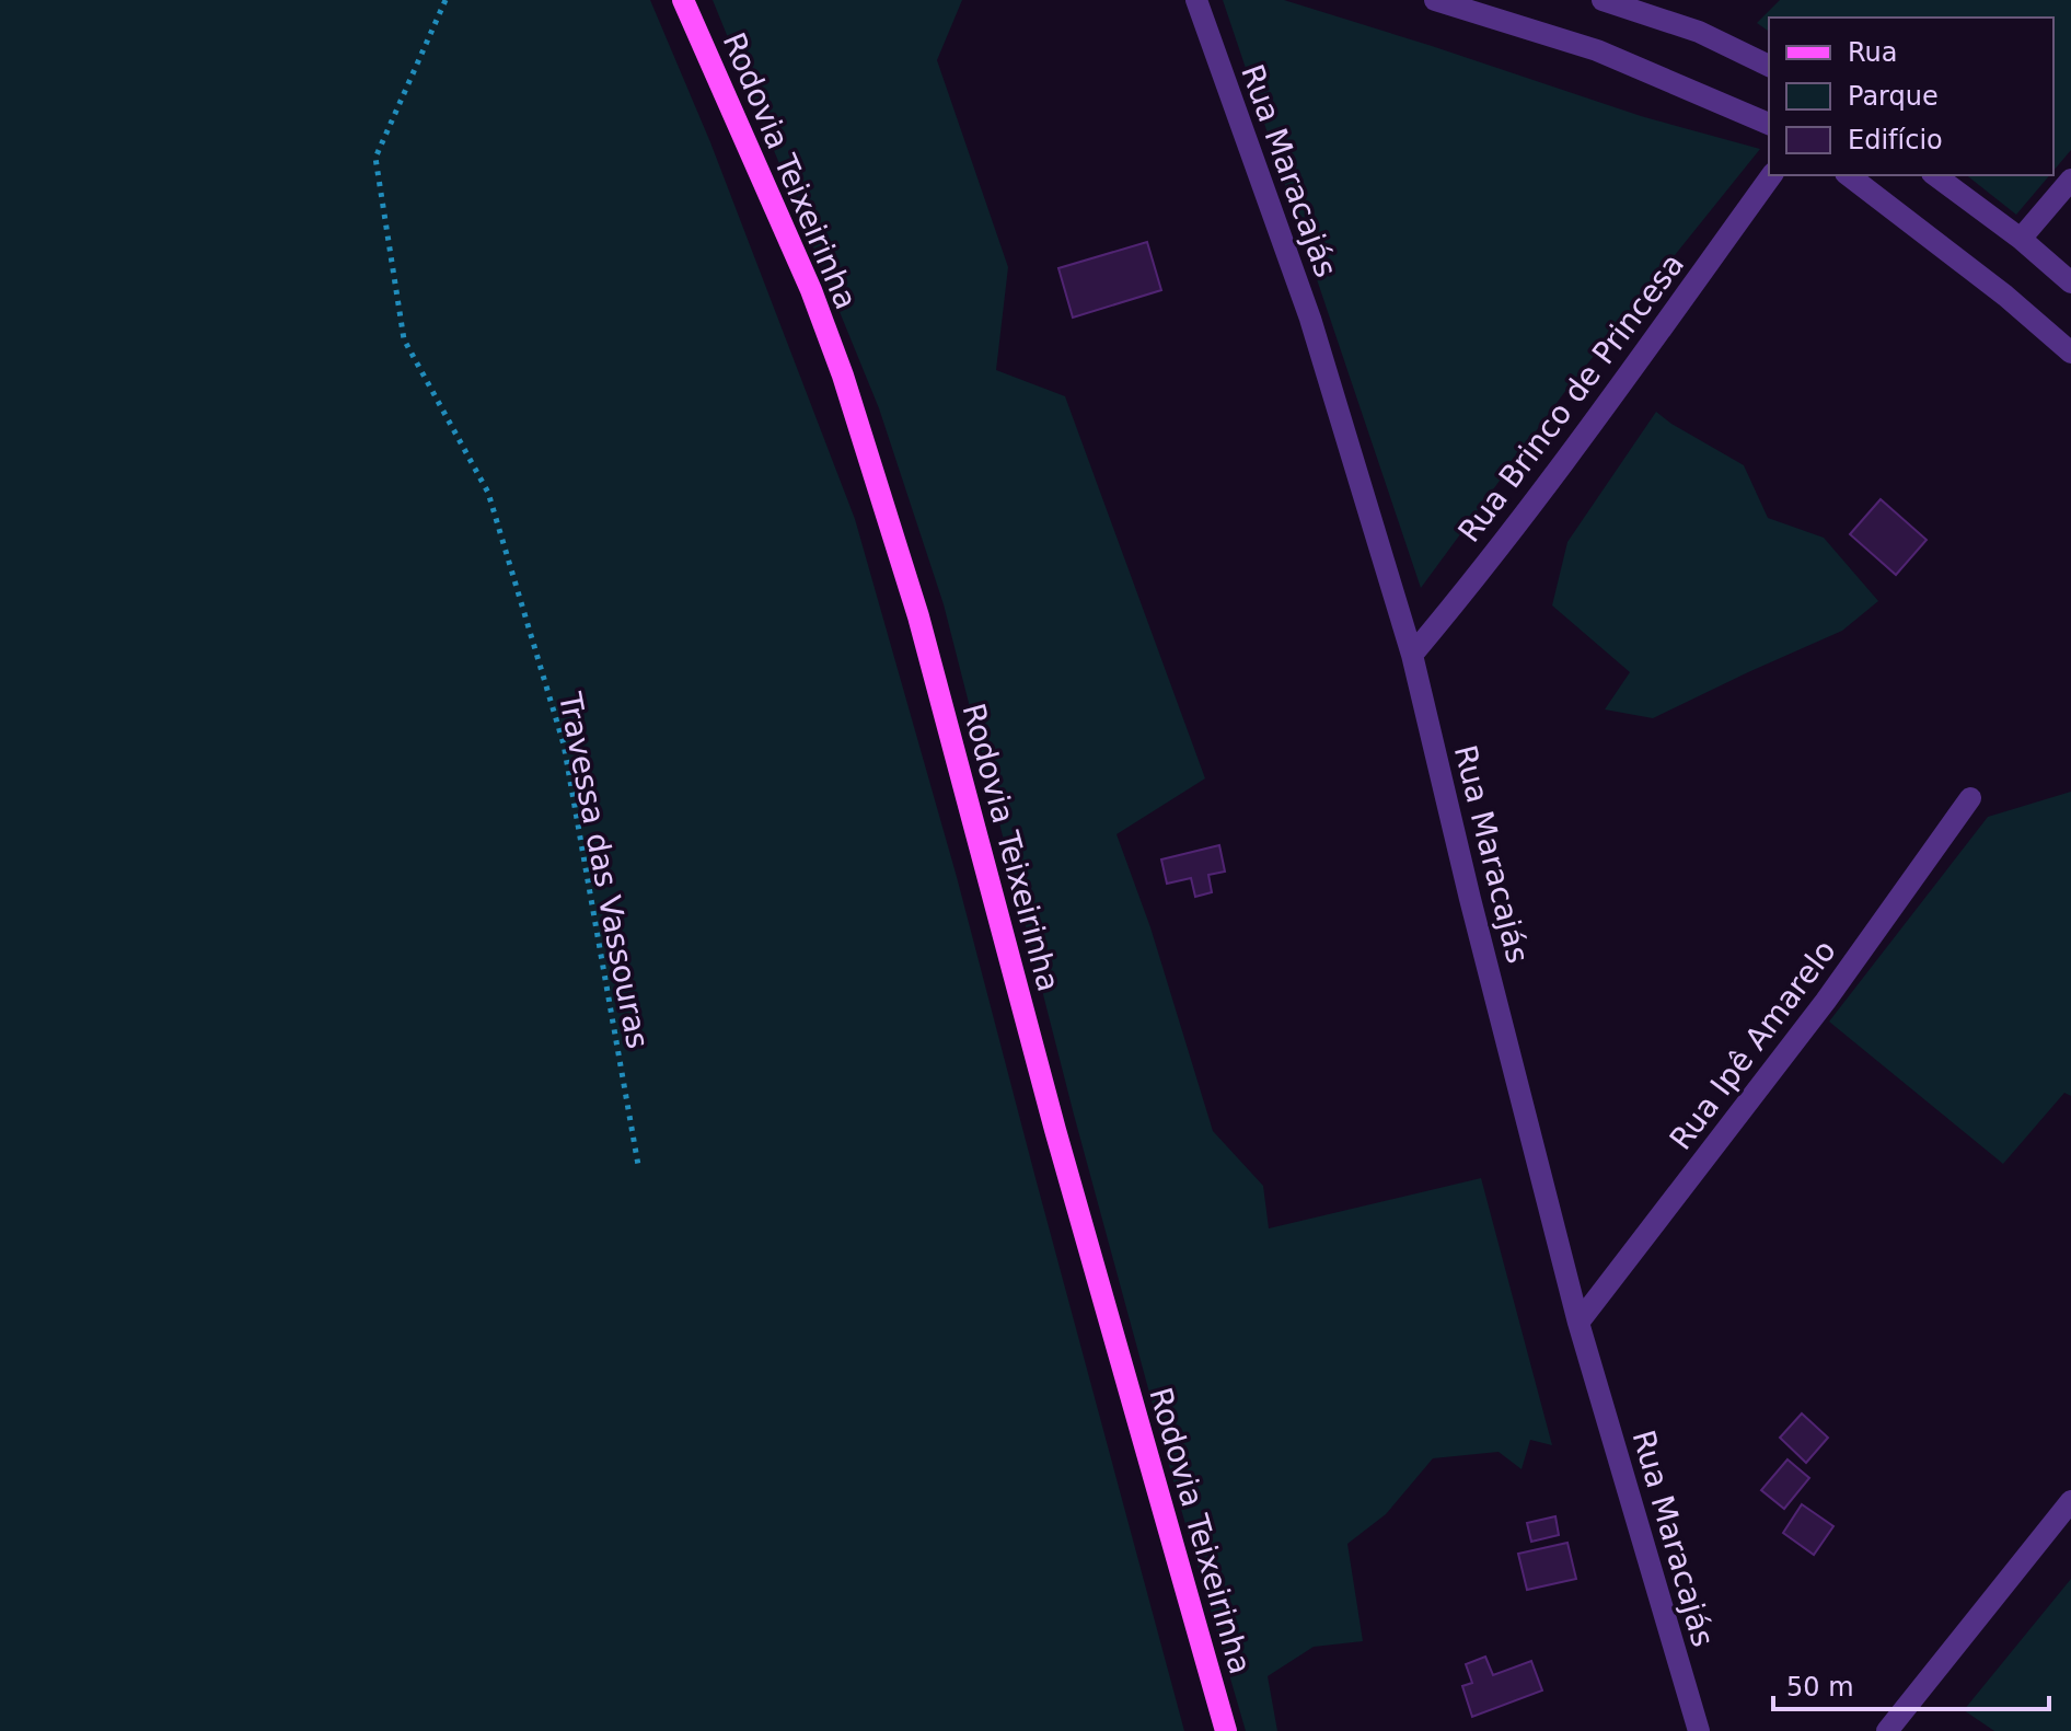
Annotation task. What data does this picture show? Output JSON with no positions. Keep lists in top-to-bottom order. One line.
{"streets":{"main road":["Rodovia Teixeirinha"],"street":["Rua Maracajás","Rua Brinco de Princesa","Rua Ipê Amarelo"],"path":["Travessa das Vassouras"]},"crossings":[["Rua Maracajás","Rua Brinco de Princesa"],["Rua Maracajás","Rua Ipê Amarelo"]],"legend":["Rua","Parque","Edifício"],"scale_bar":"50 m"}
